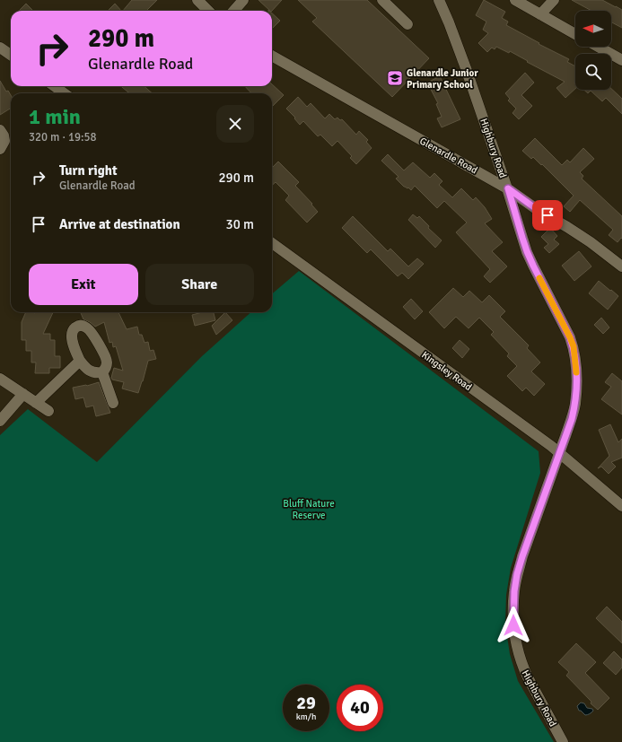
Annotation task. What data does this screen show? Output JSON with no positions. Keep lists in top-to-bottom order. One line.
{"streets":{"street":["Highbury Road","Glenardle Road","Kingsley Road"]},"crossings":[["Highbury Road","Glenardle Road"],["Highbury Road","Kingsley Road"]],"parks":["Bluff Nature Reserve"],"places":{"school or university":["Glenardle Junior Primary School"]},"north":"left","page":{"turn":["290 m","Glenardle Road"],"heading":["1 min","320 m · 19:58"],"list":[{"name":"Turn right","note":"Glenardle Road","value":"290 m"},{"name":"Arrive at destination","value":"30 m"}],"buttons":["Exit","Share"],"speed":"29 km/h","limit":"40"}}
